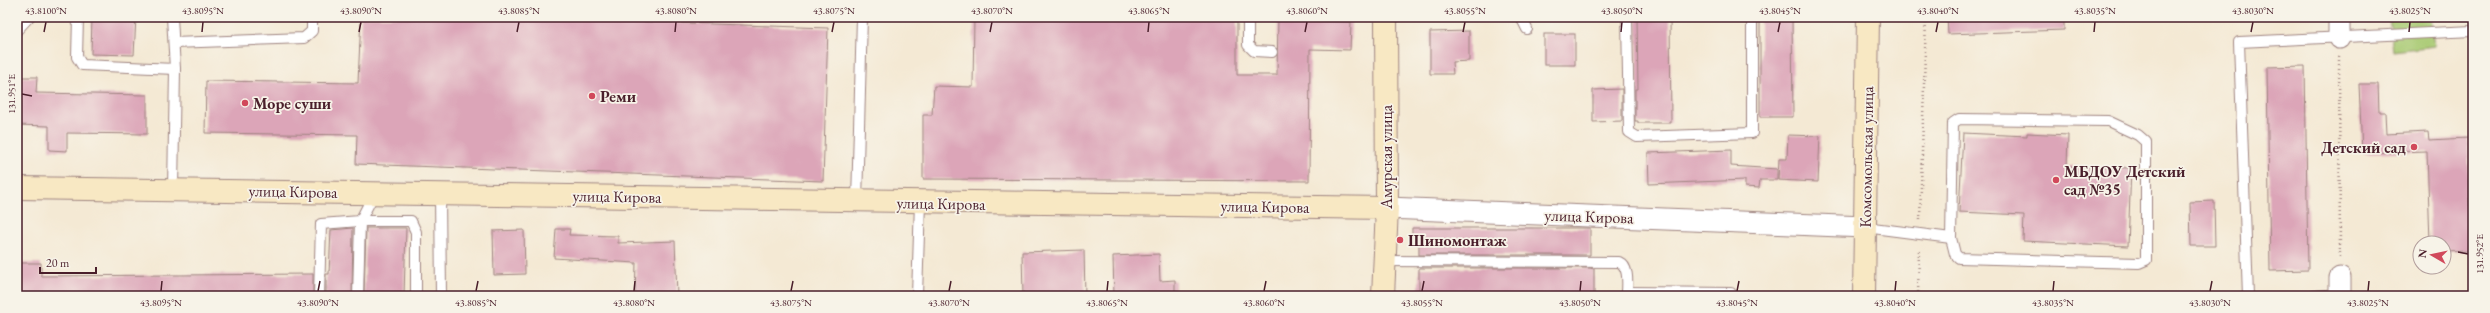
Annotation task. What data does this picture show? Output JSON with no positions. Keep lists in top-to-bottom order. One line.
{"streets":{"street":["Амурская улица","Комсомольская улица","улица Кирова"]},"crossings":[["Амурская улица","улица Кирова"],["Комсомольская улица","улица Кирова"]],"places":["Реми","Море суши","Детский сад","МБДОУ Детский сад №35","Шиномонтаж"],"scale_bar":"20 m","north":"left","coordinates":["43.8100°N","43.8095°N","43.8090°N","43.8085°N","43.8080°N","43.8075°N","43.8070°N","43.8065°N","43.8060°N","43.8055°N","43.8050°N","43.8045°N","43.8040°N","43.8035°N","43.8030°N","43.8025°N","131.951°E","131.952°E"]}
